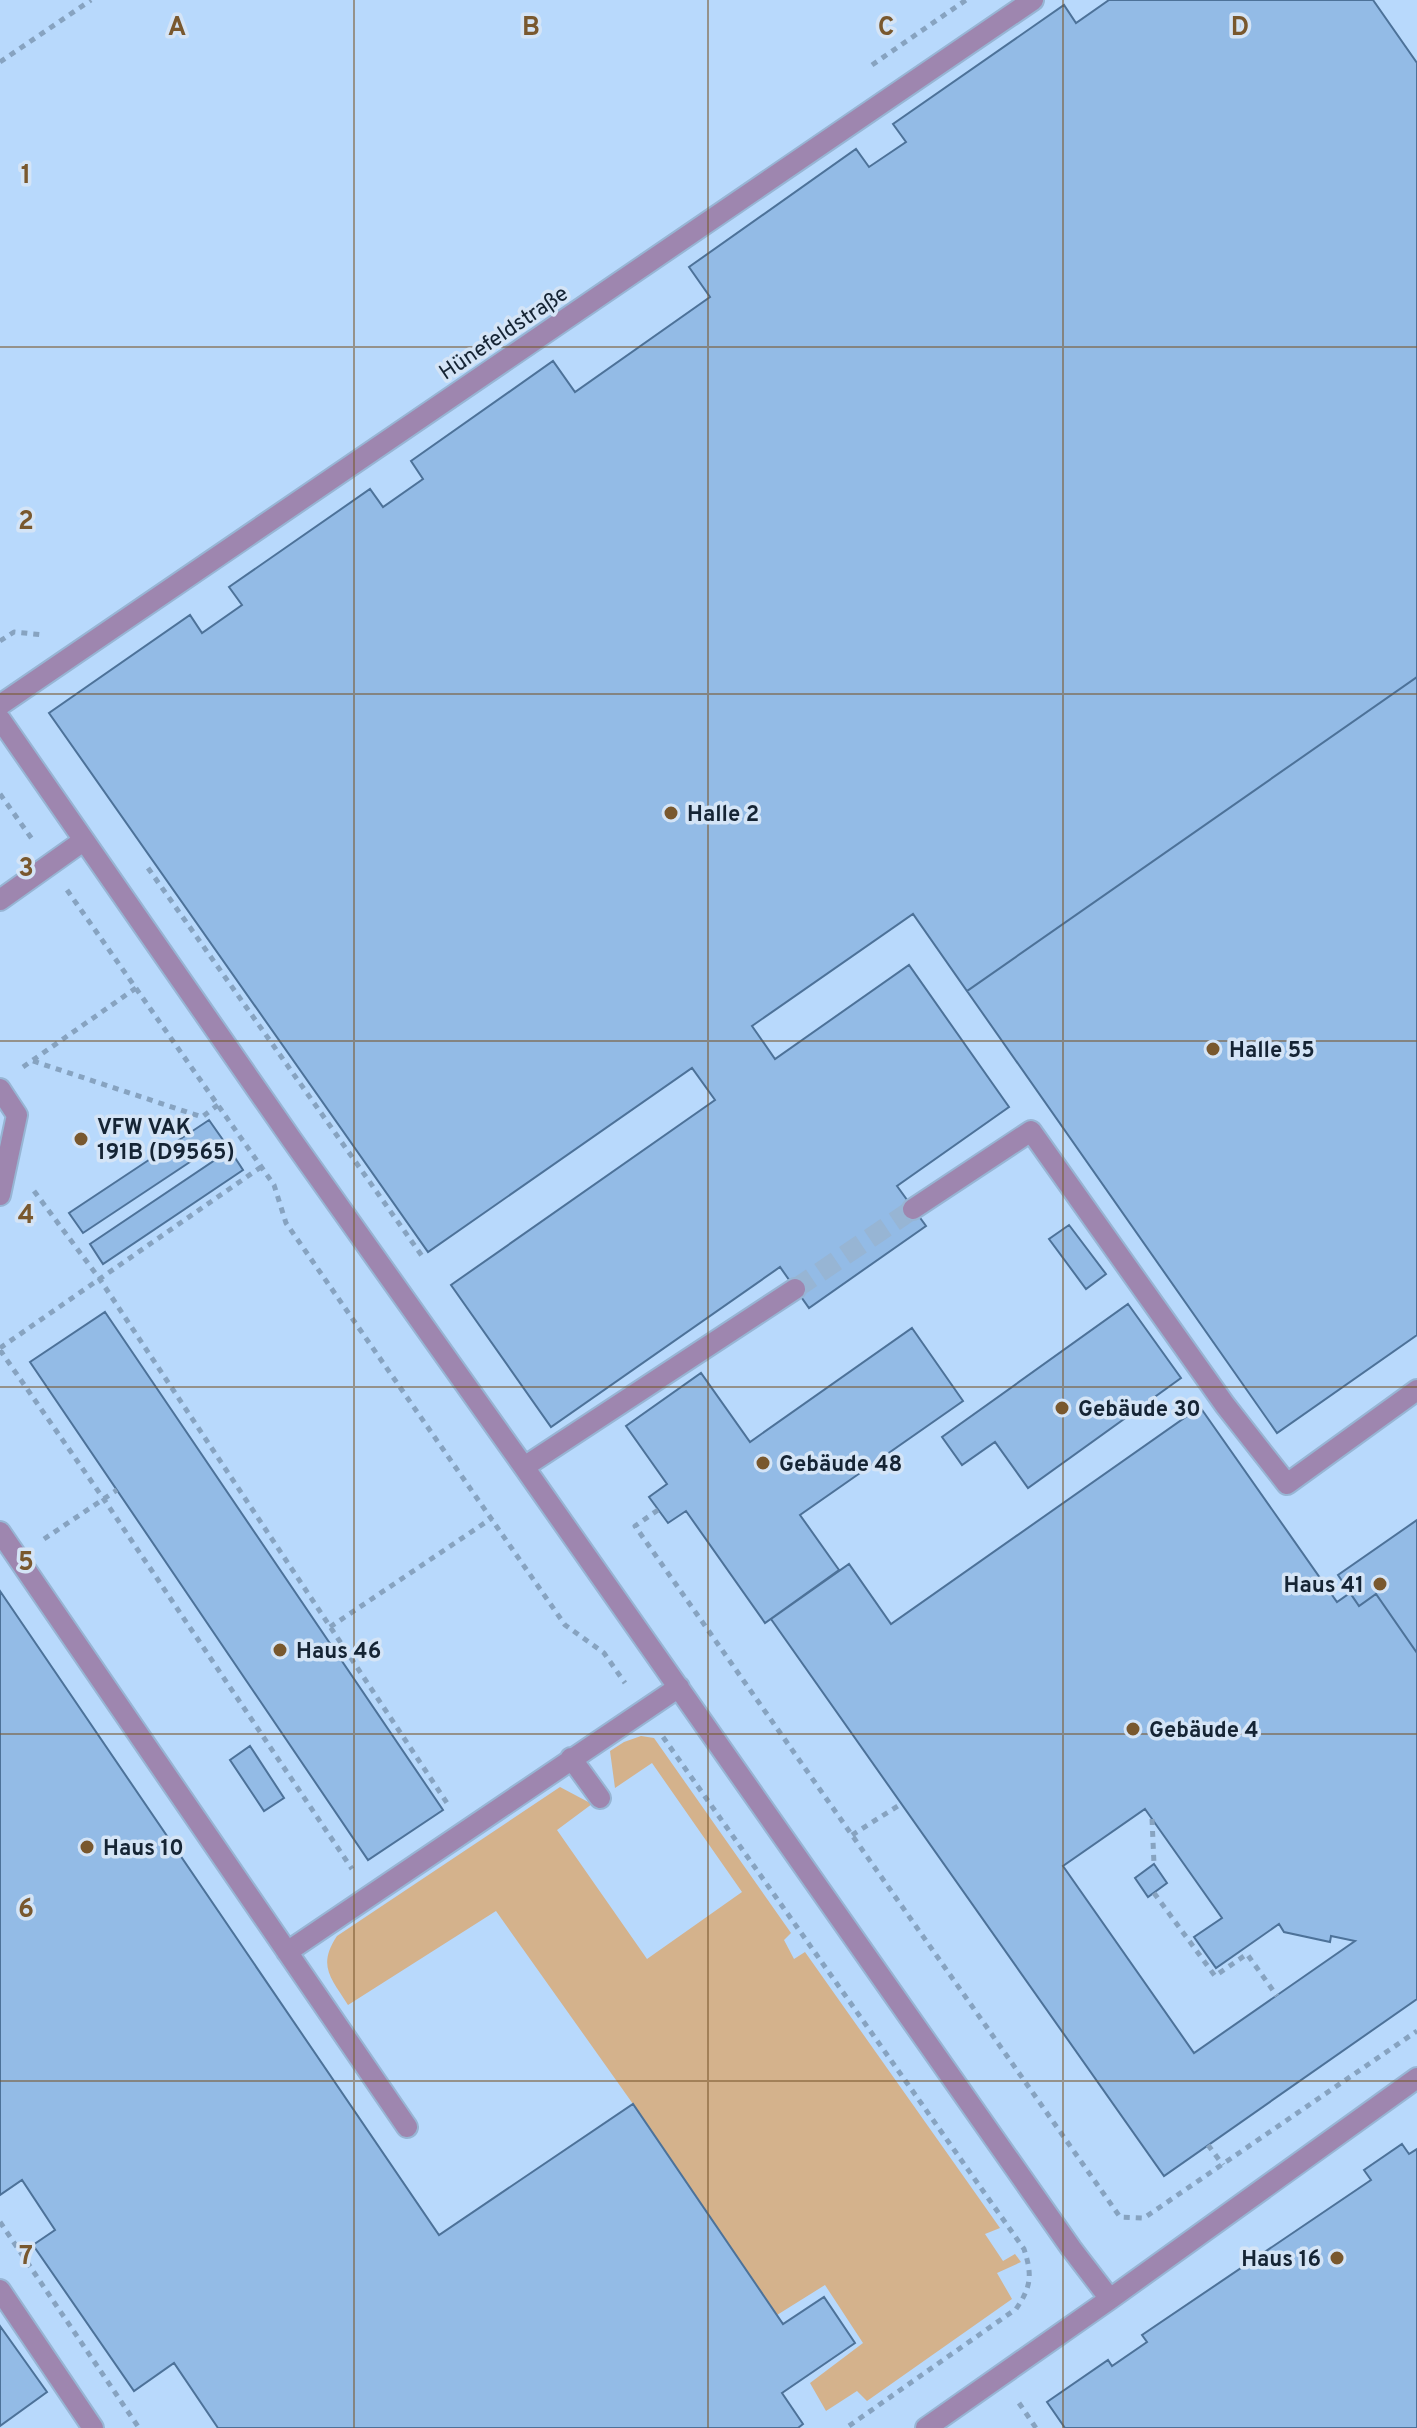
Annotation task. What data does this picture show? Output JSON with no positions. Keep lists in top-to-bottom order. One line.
{"streets":{"lane":["Hünefeldstraße"]},"places":["Halle 2","Halle 55","VFW VAK 191B (D9565)","Gebäude 30","Gebäude 48","Haus 41","Haus 46","Gebäude 4","Haus 10","Haus 16"],"grid":{"columns":["A","B","C","D"],"rows":["1","2","3","4","5","6","7"]}}
